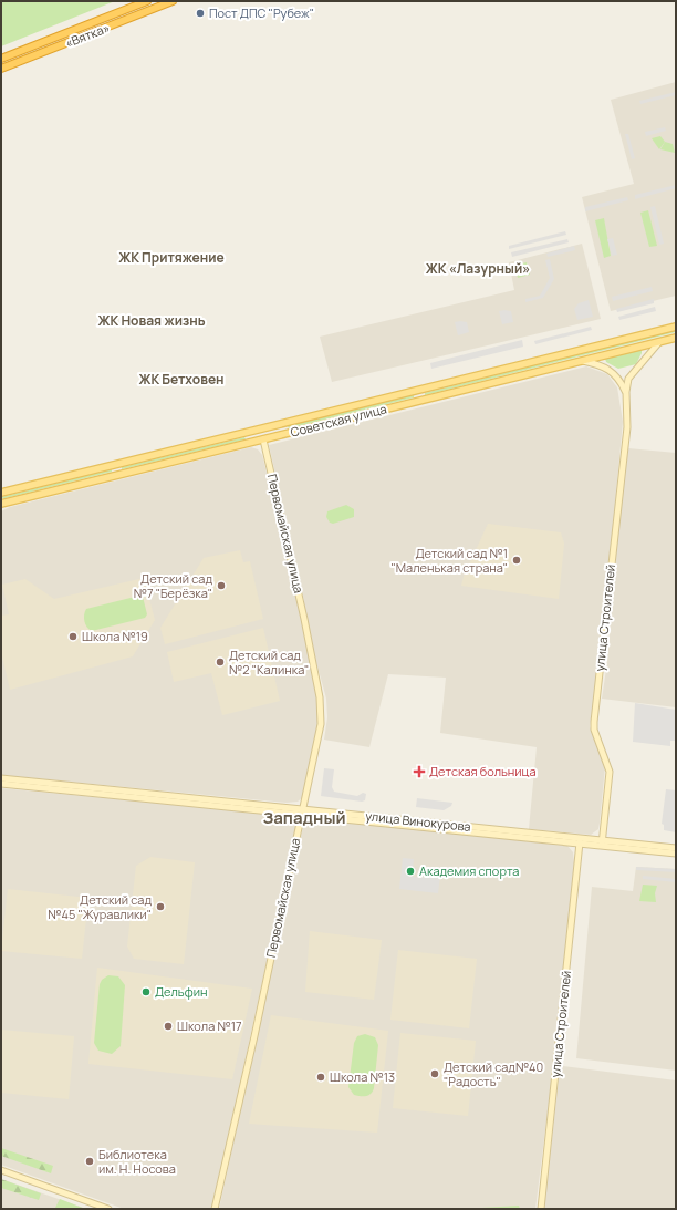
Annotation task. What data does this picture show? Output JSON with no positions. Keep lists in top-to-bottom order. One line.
{"streets":{"highway":["«Вятка»"],"main road":["Советская улица","Первомайская улица"],"street":["улица Строителей","улица Винокурова"]},"crossings":[["Советская улица","Первомайская улица"],["Советская улица","улица Строителей"],["Первомайская улица","улица Винокурова"],["улица Строителей","улица Винокурова"]],"districts":["ЖК Притяжение","ЖК «Лазурный»","ЖК Новая жизнь","ЖК Бетховен","Западный"],"places":{"other":["Пост ДПС \"Рубеж\"","Детский сад №1 \"Маленькая страна\"","Детский сад №7 \"Берёзка\"","Школа №19","Детский сад №2 \"Калинка\"","Академия спорта","Детский сад №45 \"Журавлики\"","Дельфин","Школа №17","Детский сад№40 \"Радость\"","Школа №13","Библиотека им. Н. Носова"],"health":["Детская больница"]}}
